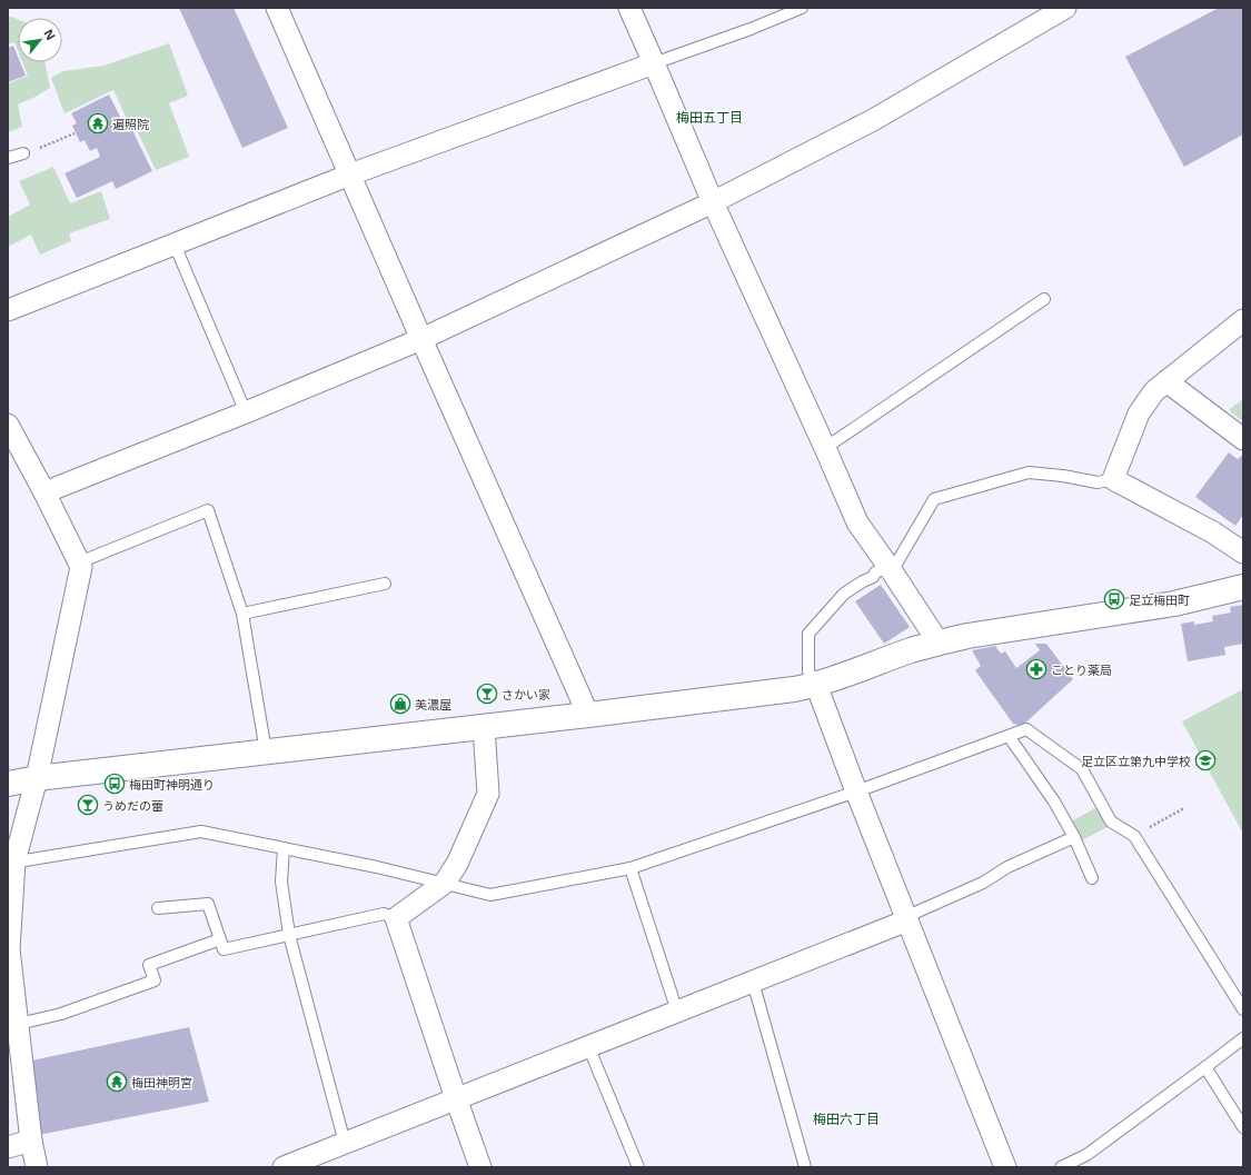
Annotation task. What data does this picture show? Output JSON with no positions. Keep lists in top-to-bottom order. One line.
{"districts":["梅田五丁目","梅田六丁目"],"places":{"temple":["遍照院","梅田神明宮"],"bus stop":["足立梅田町","梅田町神明通り"],"pharmacy":["ことり薬局"],"bar":["さかい家","うめだの蕾"],"shop":["美濃屋"],"school or university":["足立区立第九中学校"]},"north":"top right"}
